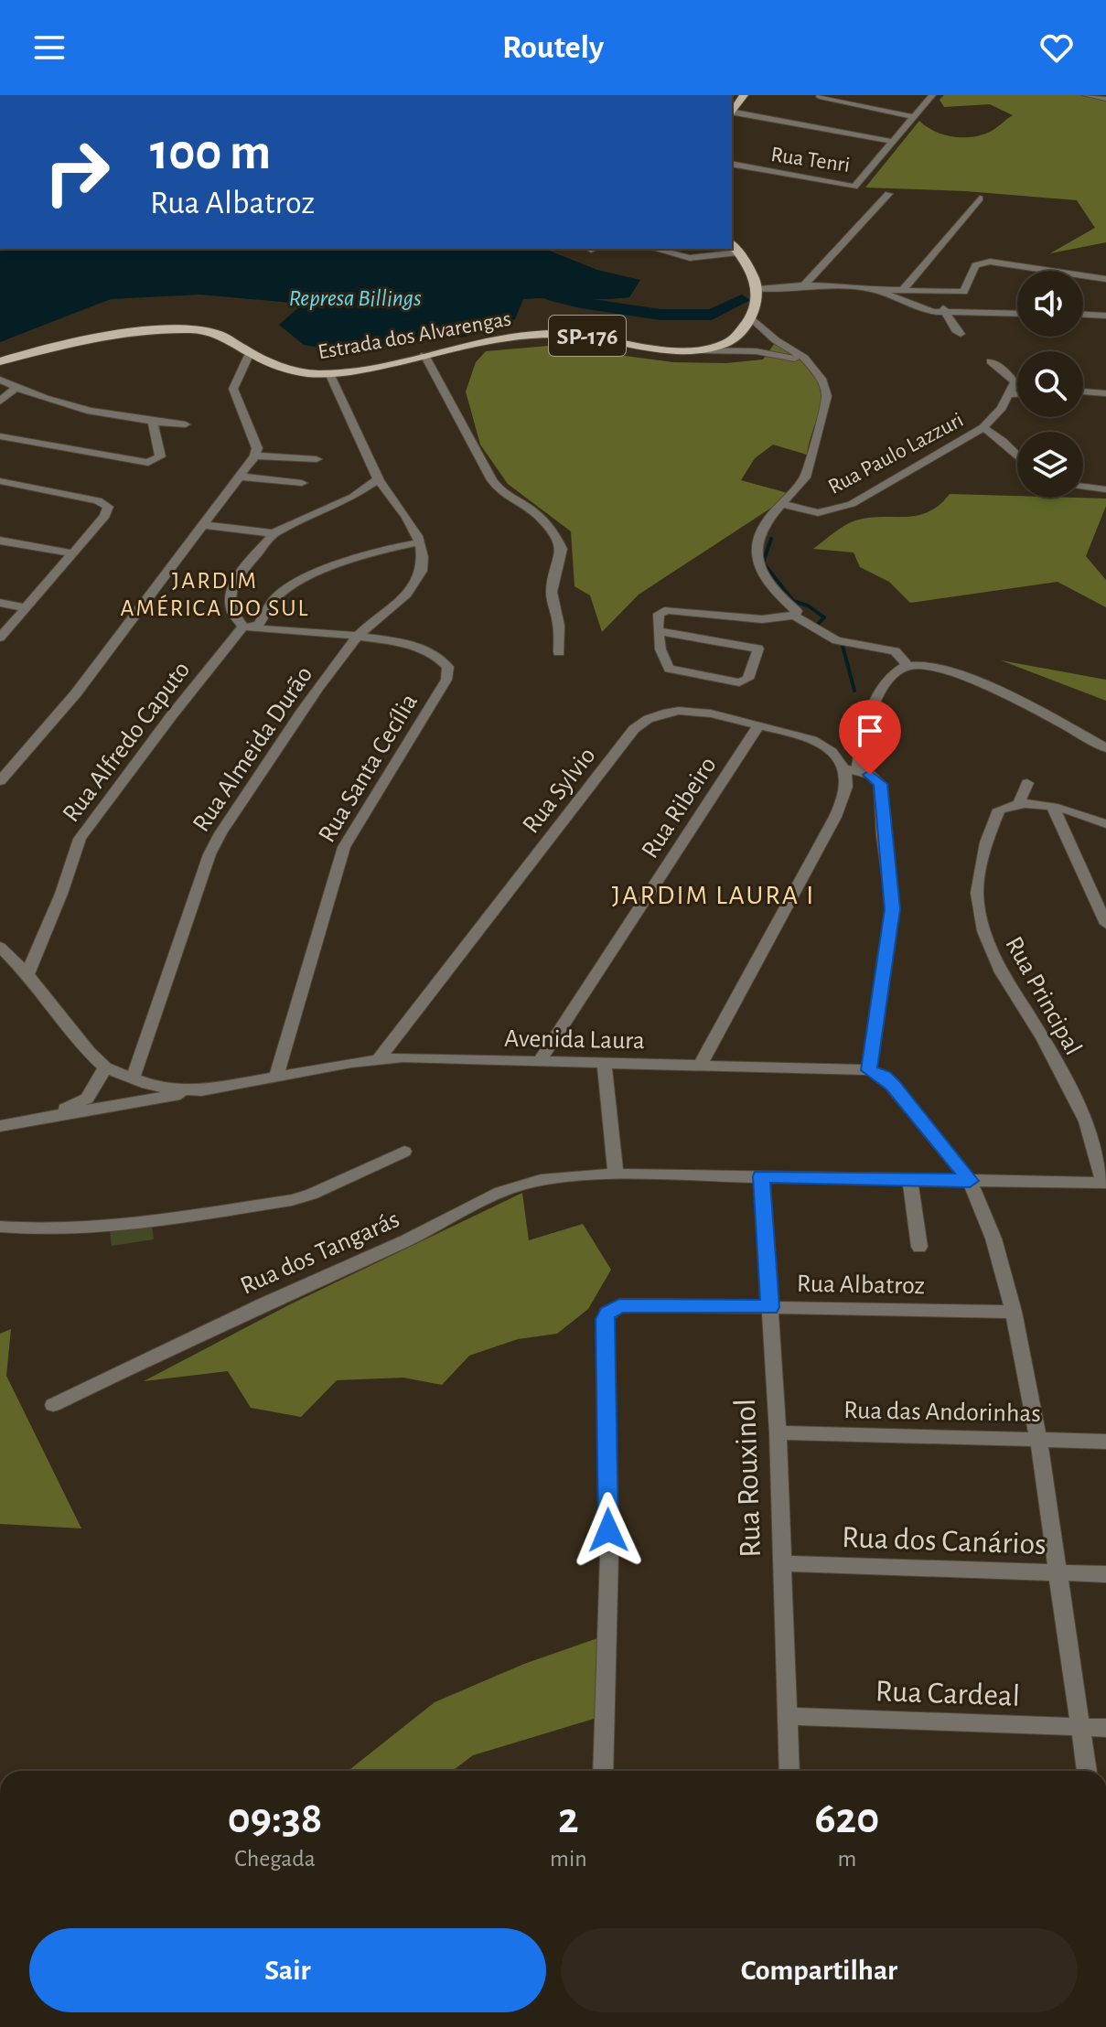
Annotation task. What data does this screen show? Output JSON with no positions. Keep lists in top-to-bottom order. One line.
{"streets":{"main road":["Estrada dos Alvarengas","SP-176"],"street":["Rua Tenri","Rua Paulo Lazzuri","Rua Alfredo Caputo","Rua Almeida Durão","Rua Santa Cecília","Rua Sylvio","Rua Ribeiro","Rua Principal","Avenida Laura","Rua dos Tangarás","Rua Albatroz","Rua das Andorinhas","Rua Rouxinol","Rua dos Canários","Rua Cardeal"]},"crossings":[["Rua Alfredo Caputo","Rua Almeida Durão"],["Rua Alfredo Caputo","Rua Santa Cecília"],["Rua Almeida Durão","Rua Santa Cecília"],["Rua Almeida Durão","Avenida Laura"],["Rua Santa Cecília","Avenida Laura"],["Rua Sylvio","Rua Ribeiro"],["Rua Sylvio","Avenida Laura"],["Rua Ribeiro","Avenida Laura"],["Rua Principal","Rua dos Tangarás"],["Rua dos Tangarás","Rua Rouxinol"],["Rua Albatroz","Rua Rouxinol"],["Rua das Andorinhas","Rua Rouxinol"],["Rua Rouxinol","Rua dos Canários"],["Rua Rouxinol","Rua Cardeal"]],"districts":["JARDIM AMÉRICA DO SUL","JARDIM LAURA I"],"water":["Represa Billings"],"page":{"header":"Routely","turn":["100 m","Rua Albatroz"],"eta":["09:38","Chegada","2","min","620","m"],"buttons":["Sair","Compartilhar"]}}
